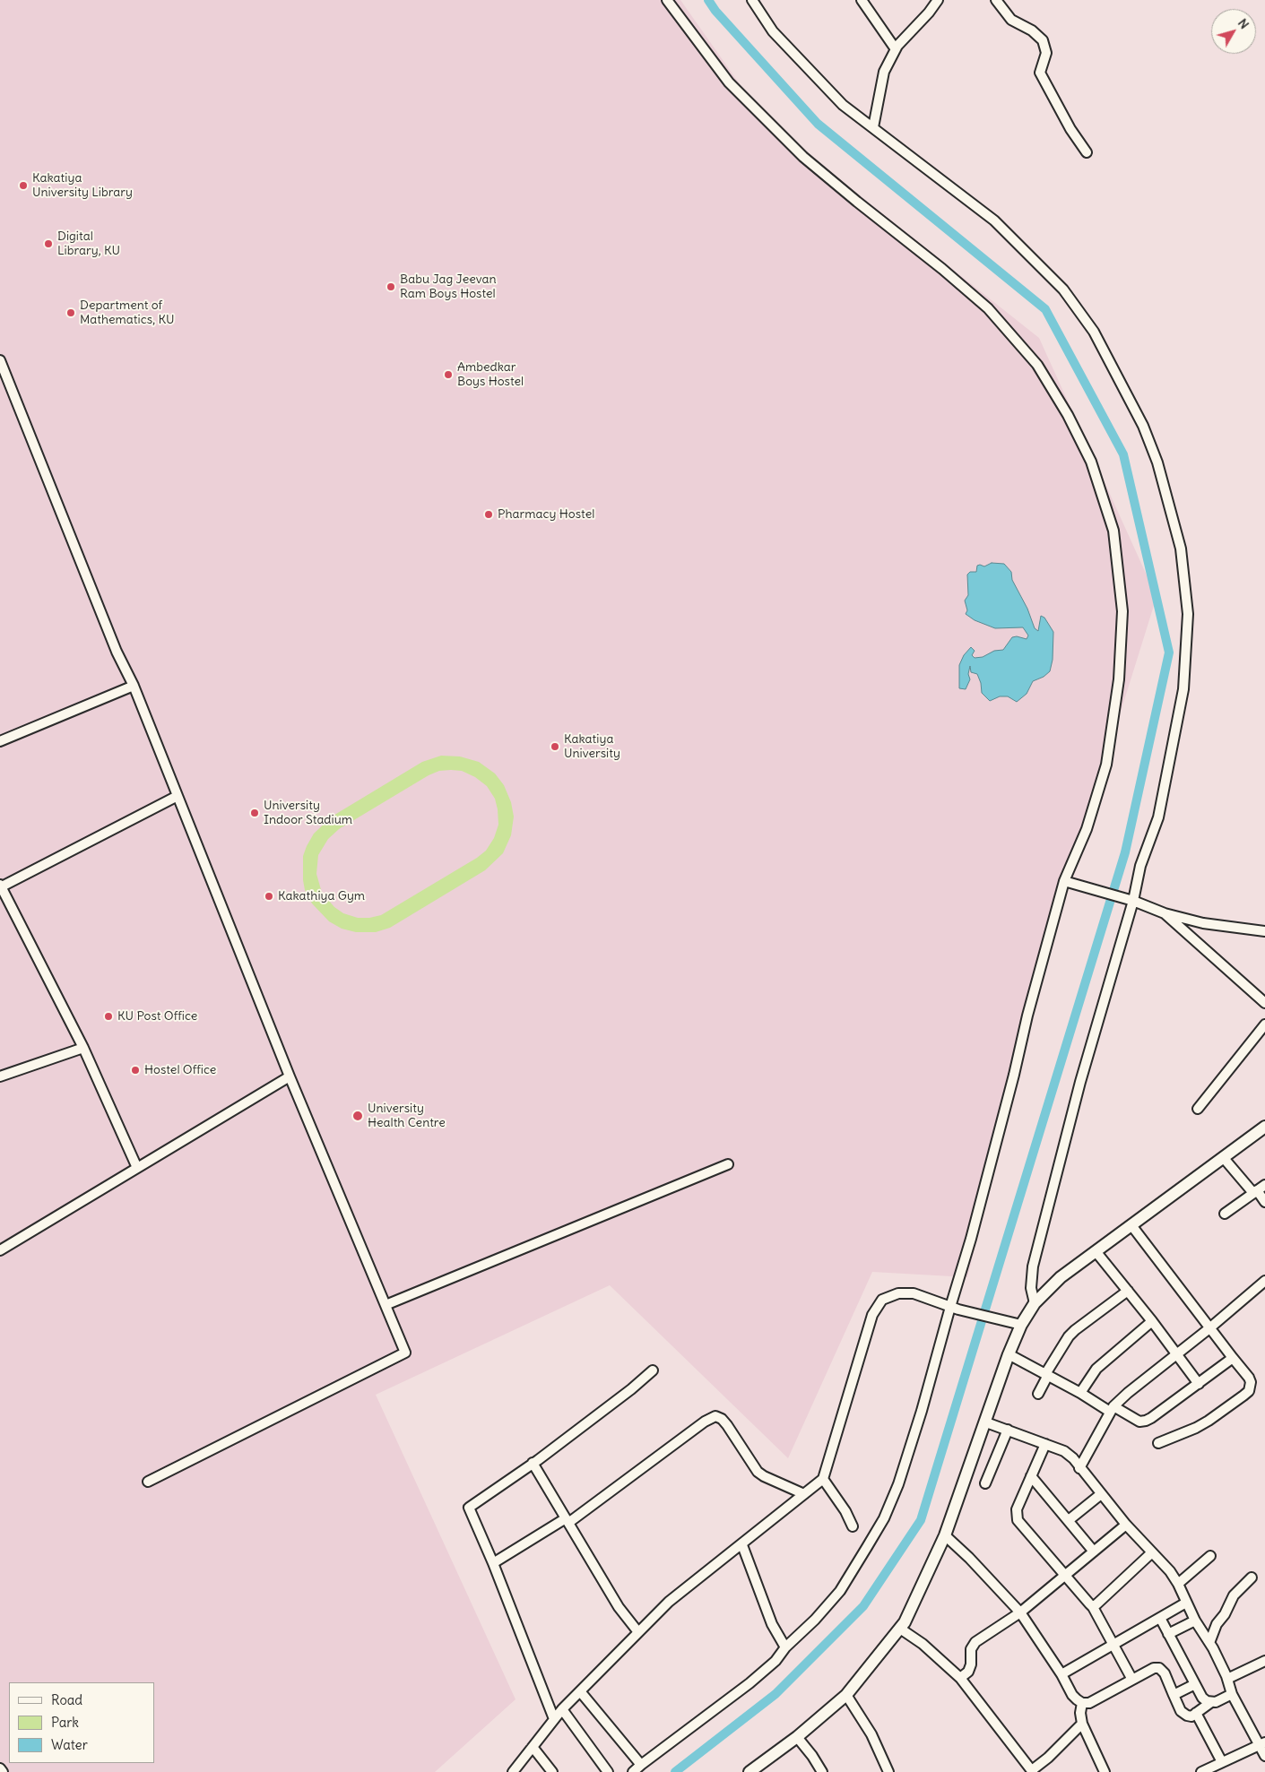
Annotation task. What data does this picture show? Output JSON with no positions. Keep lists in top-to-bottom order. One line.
{"places":["Kakatiya University Library","Digital Library, KU","Babu Jag Jeevan Ram Boys Hostel","Department of Mathematics, KU","Ambedkar Boys Hostel","Pharmacy Hostel","Kakatiya University","University Indoor Stadium","Kakathiya Gym","KU Post Office","Hostel Office","University Health Centre"],"legend":["Road","Park","Water"],"north":"top right"}
